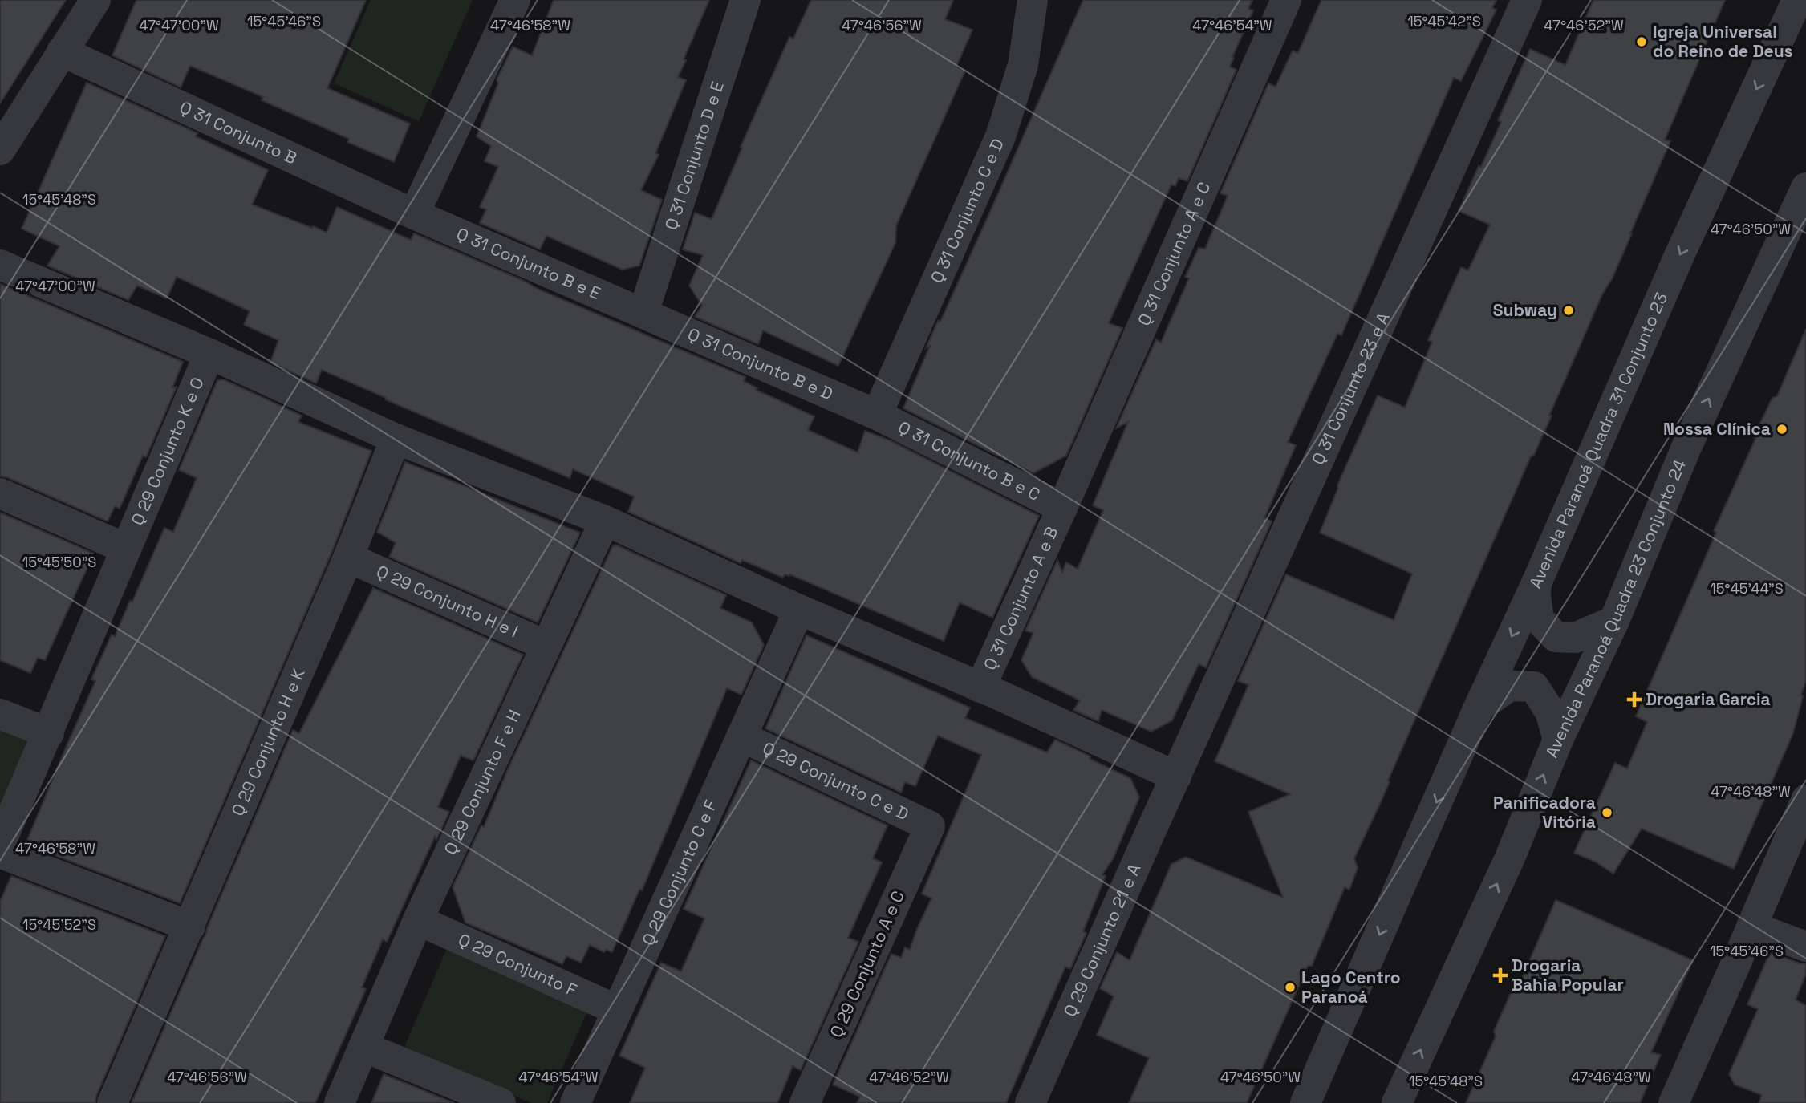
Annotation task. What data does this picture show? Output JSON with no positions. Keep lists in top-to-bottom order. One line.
{"streets":{"street":["Q 31 Conjunto B","Q 31 Conjunto D e E","Q 31 Conjunto C e D","Q 31 Conjunto A e C","Q 31 Conjunto B e E","Q 31 Conjunto B e D","Q 31 Conjunto 23 e A","Avenida Paranoá Quadra 31 Conjunto 23","Q 29 Conjunto K e O","Q 31 Conjunto B e C","Q 31 Conjunto A e B","Q 29 Conjunto H e I","Avenida Paranoá Quadra 23 Conjunto 24","Q 29 Conjunto H e K","Q 29 Conjunto C e D","Q 29 Conjunto F e H","Q 29 Conjunto C e F","Q 29 Conjunto 21 e A","Q 29 Conjunto A e C","Q 29 Conjunto F"]},"crossings":[["Q 31 Conjunto B","Q 31 Conjunto B e E"],["Q 31 Conjunto D e E","Q 31 Conjunto B e E"],["Q 31 Conjunto D e E","Q 31 Conjunto B e D"],["Q 31 Conjunto C e D","Q 31 Conjunto B e D"],["Q 31 Conjunto C e D","Q 31 Conjunto B e C"],["Q 31 Conjunto A e C","Q 31 Conjunto B e C"],["Q 31 Conjunto A e C","Q 31 Conjunto A e B"],["Q 31 Conjunto B e E","Q 31 Conjunto B e D"],["Q 31 Conjunto B e D","Q 31 Conjunto B e C"],["Q 31 Conjunto 23 e A","Q 29 Conjunto 21 e A"],["Q 31 Conjunto B e C","Q 31 Conjunto A e B"],["Q 29 Conjunto H e I","Q 29 Conjunto H e K"],["Q 29 Conjunto H e I","Q 29 Conjunto F e H"],["Q 29 Conjunto C e D","Q 29 Conjunto C e F"],["Q 29 Conjunto C e D","Q 29 Conjunto A e C"],["Q 29 Conjunto F e H","Q 29 Conjunto F"],["Q 29 Conjunto C e F","Q 29 Conjunto F"]],"one_way":["Avenida Paranoá Quadra 31 Conjunto 23"],"places":{"other":["Igreja Universal do Reino de Deus","Subway","Nossa Clínica","Panificadora Vitória","Lago Centro Paranoá"],"health":["Drogaria Garcia","Drogaria Bahia Popular"]},"coordinates":["15°45'46\"S","15°45'42\"S","47°47'00\"W","47°46'58\"W","47°46'56\"W","47°46'54\"W","47°46'52\"W","15°45'48\"S","47°46'50\"W","15°45'50\"S","15°45'44\"S","47°46'48\"W","15°45'52\"S"]}
